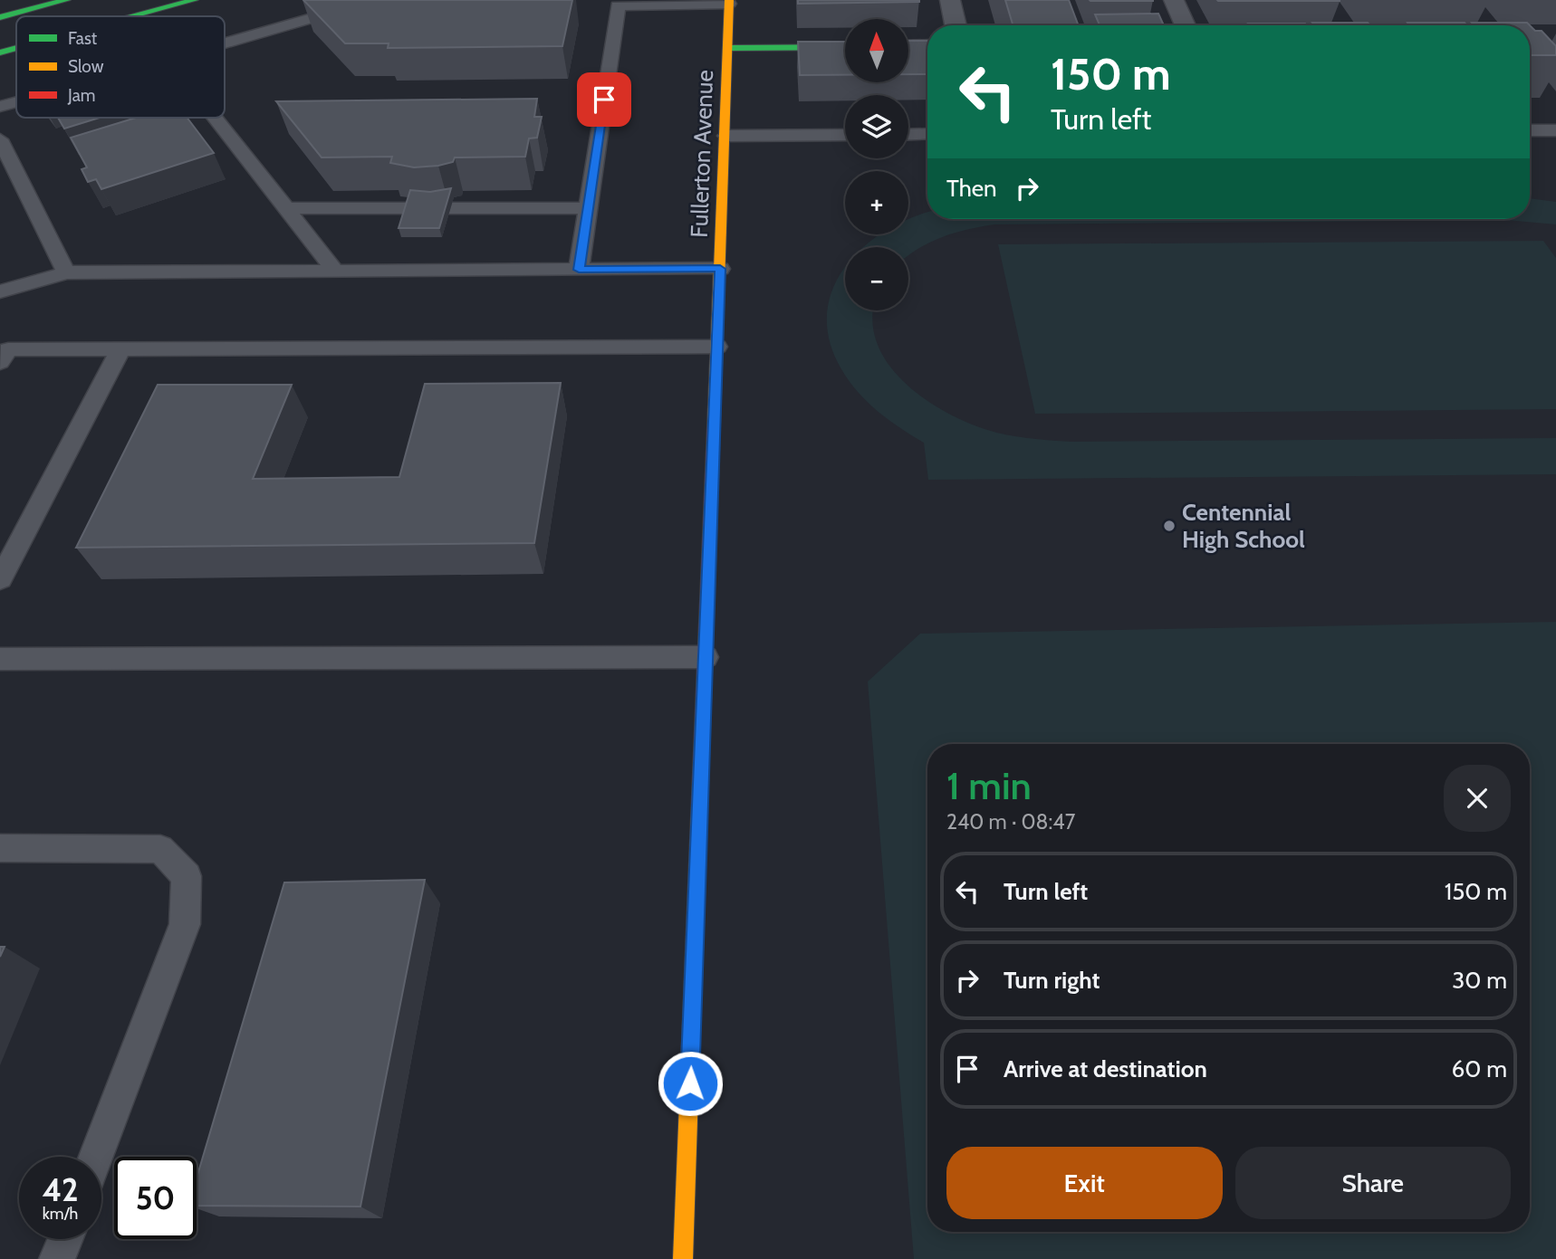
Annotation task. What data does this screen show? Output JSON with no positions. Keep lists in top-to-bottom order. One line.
{"streets":{"main road":["Fullerton Avenue"]},"places":["Centennial High School"],"legend":["Fast","Slow","Jam"],"north":"top","page":{"map_buttons":["+","−"],"turn":["150 m","Turn left"],"then":"Then","heading":["1 min","240 m · 08:47"],"list":[{"name":"Turn left","value":"150 m"},{"name":"Turn right","value":"30 m"},{"name":"Arrive at destination","value":"60 m"}],"buttons":["Exit","Share"],"speed":"42 km/h","limit":"50"}}
